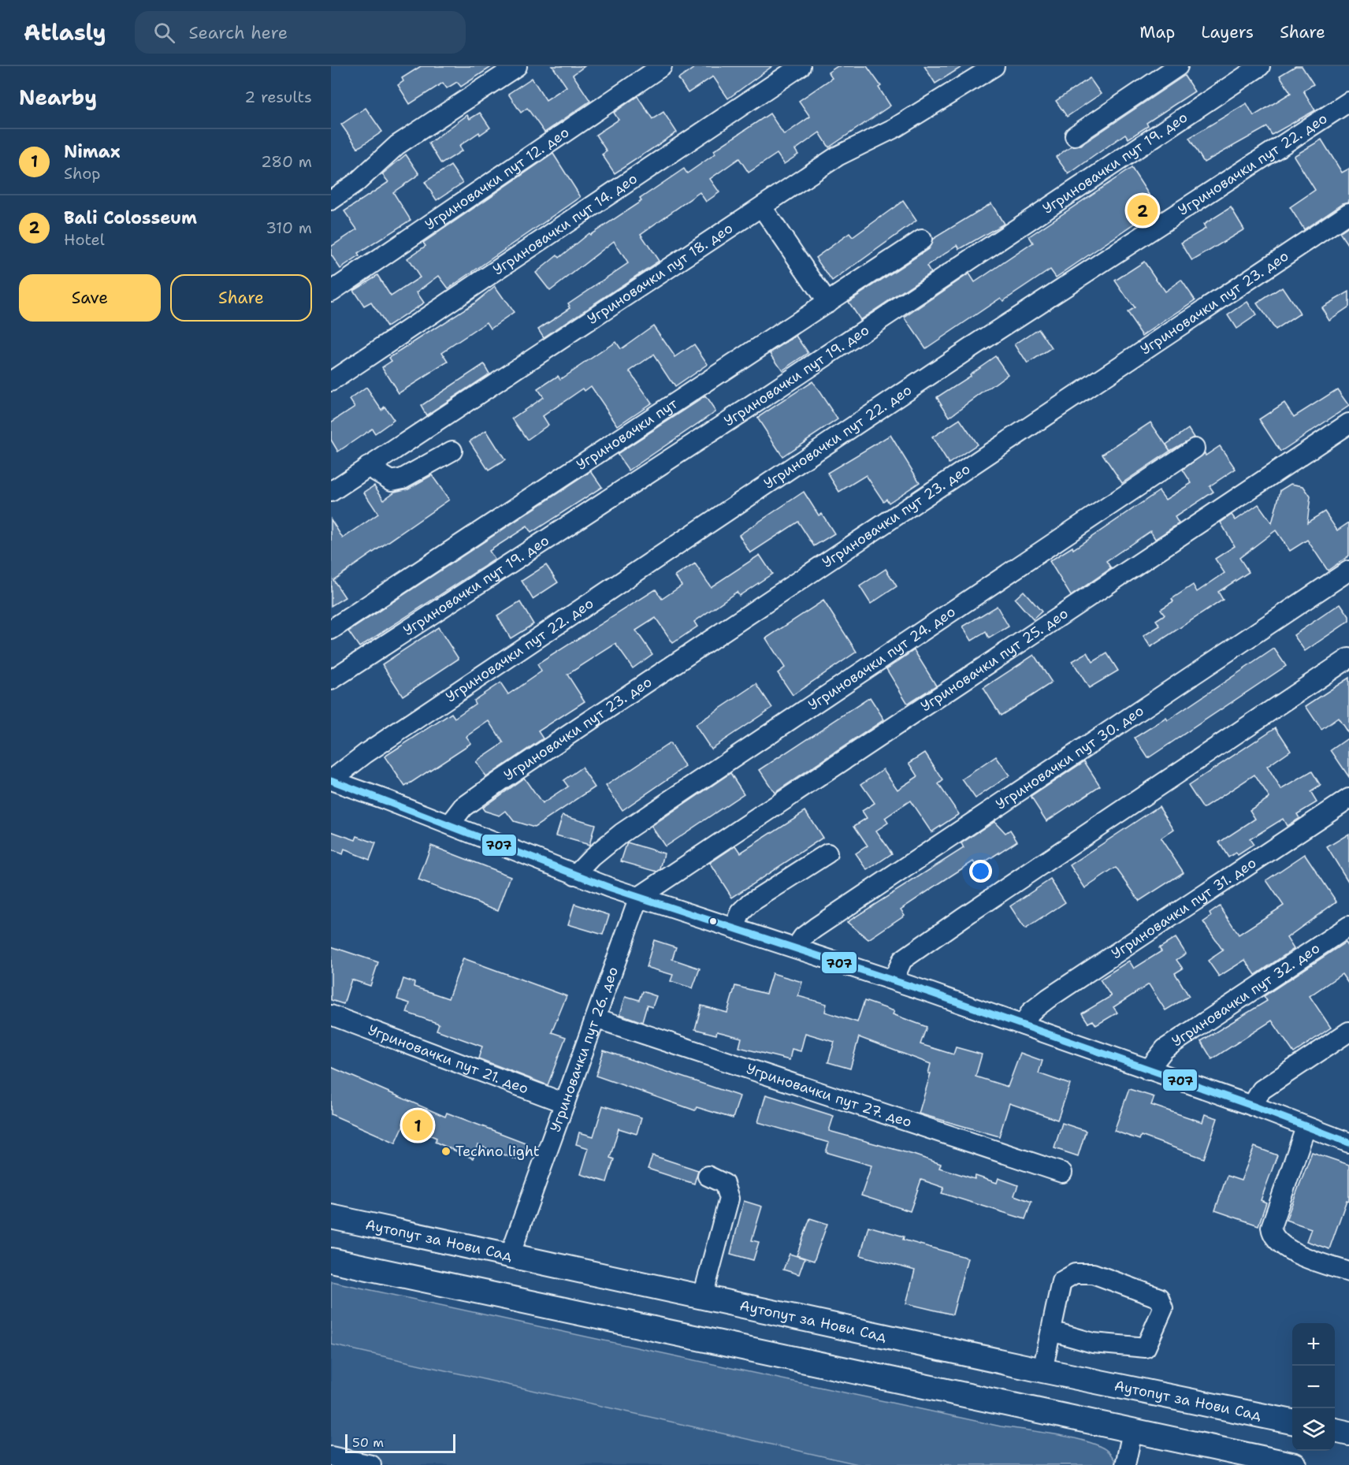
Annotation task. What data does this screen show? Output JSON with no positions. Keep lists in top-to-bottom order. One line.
{"streets":{"main road":["Аутопут за Нови Сад"],"street":["Угриновачки пут 19. део","Угриновачки пут 22. део","Угриновачки пут 12. део","Угриновачки пут 14. део","Угриновачки пут 18. део","Угриновачки пут 23. део","Угриновачки пут","Угриновачки пут 24. део","Угриновачки пут 25. део","Угриновачки пут 30. део","Угриновачки пут 31. део","Угриновачки пут 32. део","Угриновачки пут 26. део","Угриновачки пут 21. део","Угриновачки пут 27. део"]},"crossings":[["Угриновачки пут 25. део","Угриновачки пут 26. део"],["Угриновачки пут 26. део","Угриновачки пут 21. део"],["Угриновачки пут 26. део","Угриновачки пут 27. део"],["Угриновачки пут 26. део","Аутопут за Нови Сад"]],"places":["Techno light"],"lines":["transit line 707"],"scale_bar":"50 m","page":{"header":"Atlasly","search":"Search here","nav":["Map","Layers","Share"],"heading":["Nearby","2 results"],"list":[{"mark":"1","name":"Nimax","note":"Shop","value":"280 m"},{"mark":"2","name":"Bali Colosseum","note":"Hotel","value":"310 m"}],"pins":["2","1"],"buttons":["Save","Share"],"map_buttons":["+","−"],"scale":"50 m"}}
